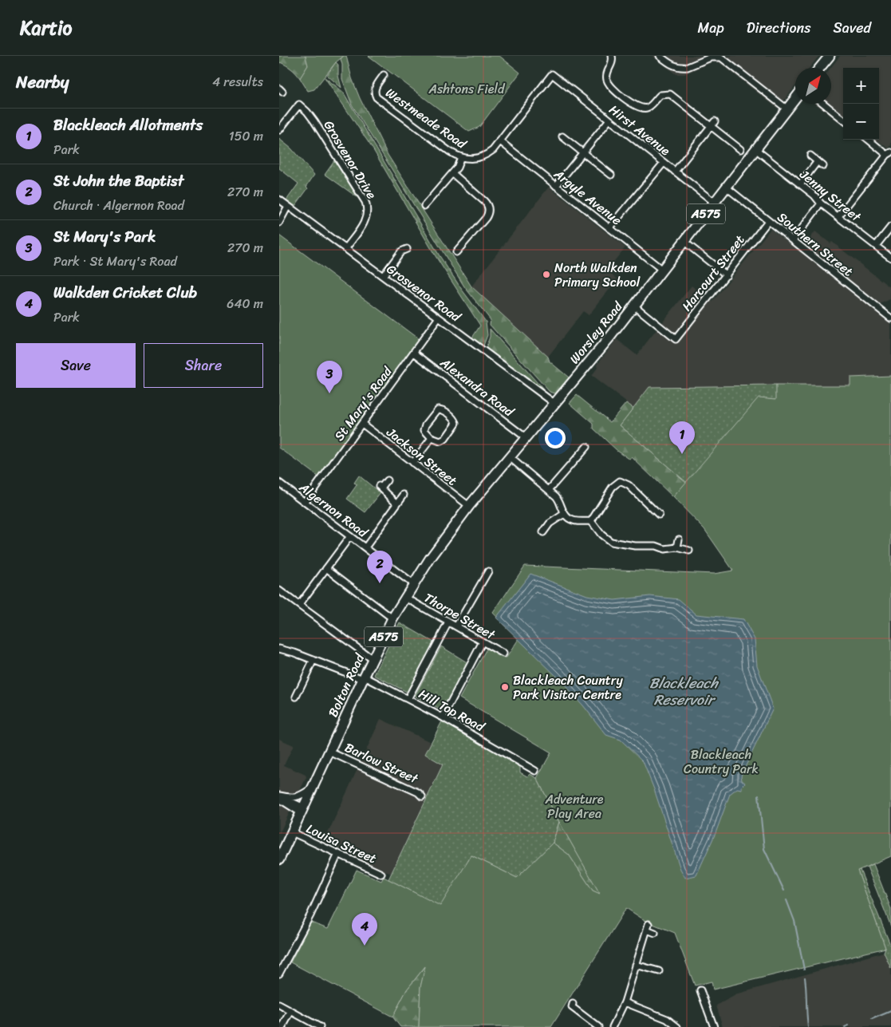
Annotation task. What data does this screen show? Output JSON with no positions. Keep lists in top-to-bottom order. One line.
{"streets":{"main road":["A575","Worsley Road","Bolton Road"],"street":["Westmeade Road","Hirst Avenue","Grosvenor Drive","Jenny Street","Argyle Avenue","Southern Street","Harcourt Street","Grosvenor Road","Alexandra Road","St Mary's Road","Jackson Street","Algernon Road","Thorpe Street","Hill Top Road","Barlow Street","Louisa Street"]},"crossings":[["Westmeade Road","Hirst Avenue"],["Westmeade Road","Argyle Avenue"],["Hirst Avenue","Worsley Road"],["Grosvenor Drive","Grosvenor Road"],["Jenny Street","Worsley Road"],["Argyle Avenue","Worsley Road"],["Southern Street","Harcourt Street"],["Southern Street","Worsley Road"],["Harcourt Street","Worsley Road"],["Grosvenor Road","Worsley Road"],["Grosvenor Road","St Mary's Road"],["Worsley Road","Alexandra Road"],["Worsley Road","Bolton Road"],["Alexandra Road","St Mary's Road"],["Alexandra Road","Bolton Road"],["St Mary's Road","Jackson Street"],["St Mary's Road","Algernon Road"],["Jackson Street","Bolton Road"],["Algernon Road","Bolton Road"],["Thorpe Street","Bolton Road"],["Bolton Road","Hill Top Road"],["Bolton Road","Barlow Street"],["Bolton Road","Louisa Street"]],"water":["Blackleach Reservoir"],"parks":["Ashtons Field","Blackleach Country Park","Adventure Play Area"],"places":["North Walkden Primary School","Blackleach Country Park Visitor Centre"],"north":"top right","page":{"header":"Kartio","nav":["Map","Directions","Saved"],"heading":["Nearby","4 results"],"map_buttons":["+","−"],"list":[{"mark":"1","name":"Blackleach Allotments","note":"Park","value":"150 m"},{"mark":"2","name":"St John the Baptist","note":"Church · Algernon Road","value":"270 m"},{"mark":"3","name":"St Mary's Park","note":"Park · St Mary's Road","value":"270 m"},{"mark":"4","name":"Walkden Cricket Club","note":"Park","value":"640 m"}],"buttons":["Save","Share"],"pins":["3","1","2","4"]}}
